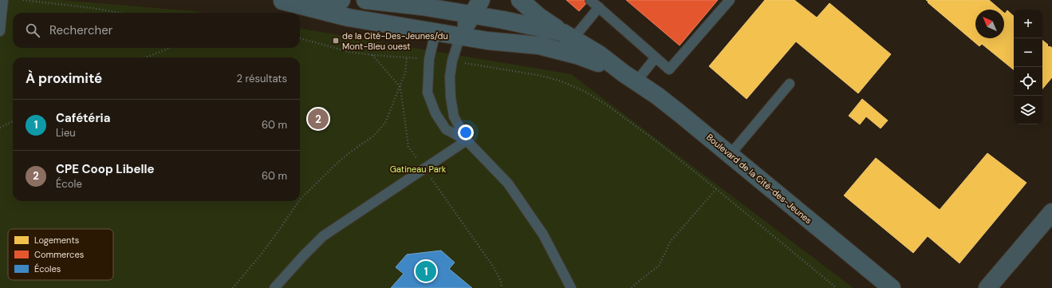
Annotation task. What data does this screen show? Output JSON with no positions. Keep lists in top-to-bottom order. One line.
{"streets":{"street":["Boulevard de la Cité-des-Jeunes"]},"parks":["Gatineau Park"],"places":{"transit":["de la Cité-Des-Jeunes/du Mont-Bleu ouest"]},"legend":["Logements","Commerces","Écoles"],"north":"top left","page":{"map_buttons":["+","−"],"search":"Rechercher","heading":["À proximité","2 résultats"],"list":[{"mark":"1","name":"Cafétéria","note":"Lieu","value":"60 m"},{"mark":"2","name":"CPE Coop Libelle","note":"École","value":"60 m"}],"pins":["2","1"]}}
